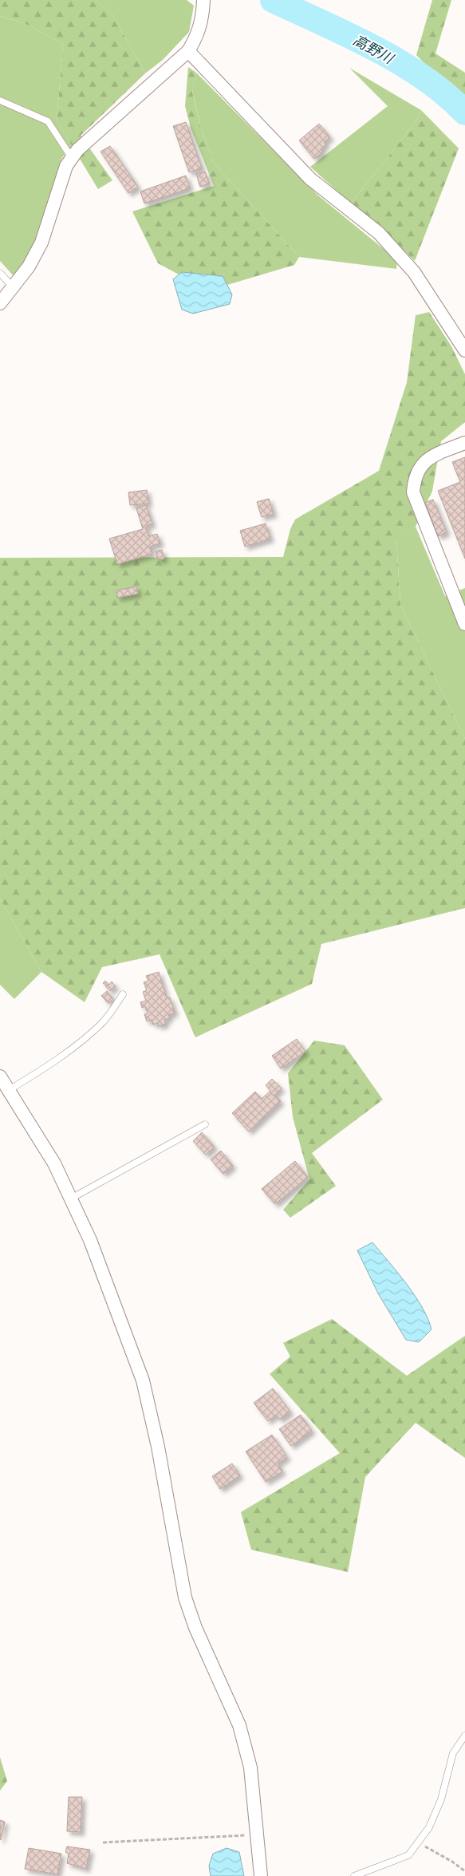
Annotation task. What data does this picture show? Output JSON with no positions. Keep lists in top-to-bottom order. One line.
{"water":["高野川"]}
